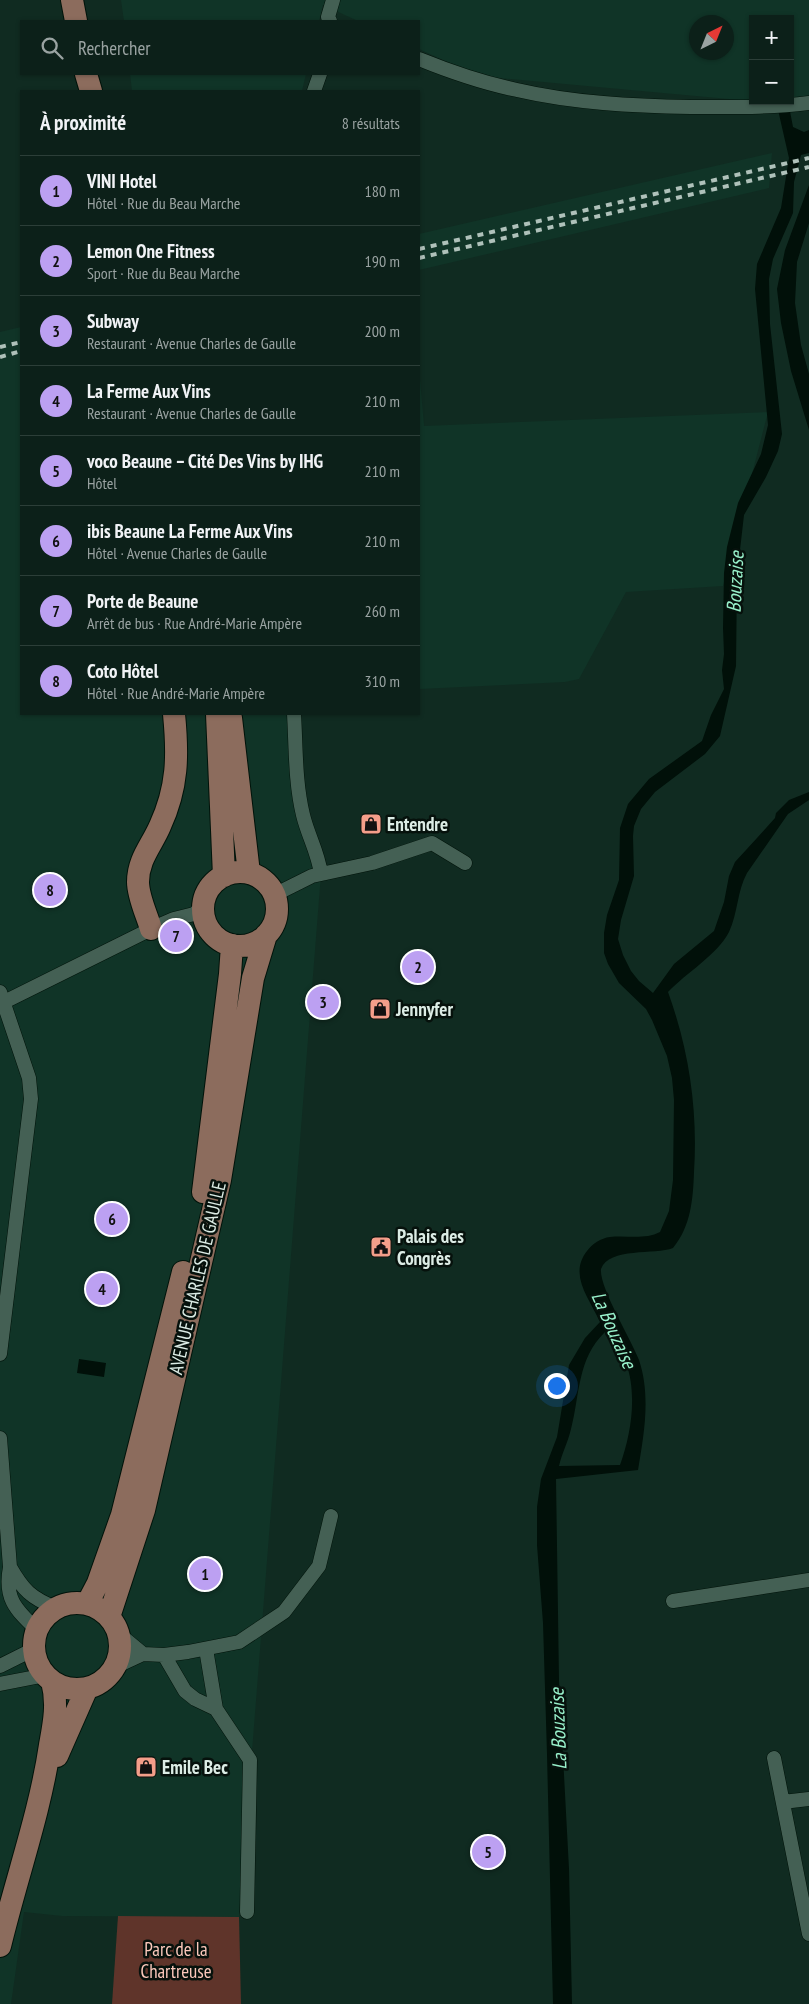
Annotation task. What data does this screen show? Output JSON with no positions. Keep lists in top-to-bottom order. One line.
{"streets":{"main road":["AVENUE CHARLES DE GAULLE"]},"water":["Bouzaise","La Bouzaise"],"parks":["Parc de la Chartreuse"],"places":{"shop":["Entendre","Jennyfer","Emile Bec"],"public building":["Palais des Congrès"]},"north":"top right","page":{"map_buttons":["+","−"],"search":"Rechercher","heading":["À proximité","8 résultats"],"list":[{"mark":"1","name":"VINI Hotel","note":"Hôtel · Rue du Beau Marche","value":"180 m"},{"mark":"2","name":"Lemon One Fitness","note":"Sport · Rue du Beau Marche","value":"190 m"},{"mark":"3","name":"Subway","note":"Restaurant · Avenue Charles de Gaulle","value":"200 m"},{"mark":"4","name":"La Ferme Aux Vins","note":"Restaurant · Avenue Charles de Gaulle","value":"210 m"},{"mark":"5","name":"voco Beaune – Cité Des Vins by IHG","note":"Hôtel","value":"210 m"},{"mark":"6","name":"ibis Beaune La Ferme Aux Vins","note":"Hôtel · Avenue Charles de Gaulle","value":"210 m"},{"mark":"7","name":"Porte de Beaune","note":"Arrêt de bus · Rue André-Marie Ampère","value":"260 m"},{"mark":"8","name":"Coto Hôtel","note":"Hôtel · Rue André-Marie Ampère","value":"310 m"}],"pins":["8","7","2","3","6","4","1","5"]}}
